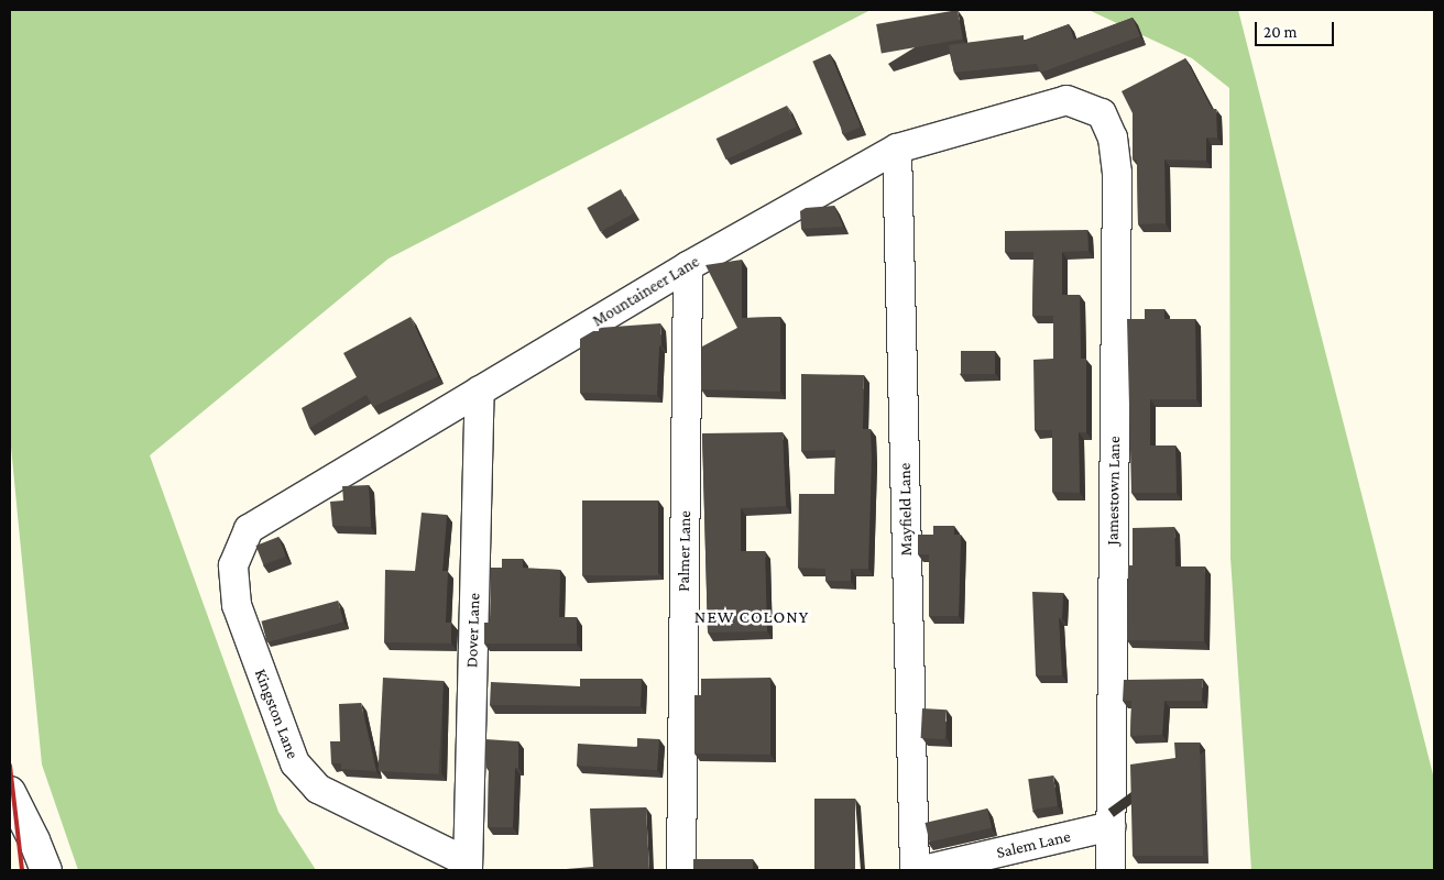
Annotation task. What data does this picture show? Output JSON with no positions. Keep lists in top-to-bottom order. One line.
{"streets":{"street":["Mountaineer Lane","Jamestown Lane","Mayfield Lane","Palmer Lane","Dover Lane","Kingston Lane","Salem Lane"]},"crossings":[["Mountaineer Lane","Jamestown Lane"],["Mountaineer Lane","Mayfield Lane"],["Mountaineer Lane","Palmer Lane"],["Mountaineer Lane","Dover Lane"],["Mountaineer Lane","Kingston Lane"],["Jamestown Lane","Salem Lane"],["Dover Lane","Kingston Lane"]],"districts":["NEW COLONY"],"scale_bar":"20 m"}
